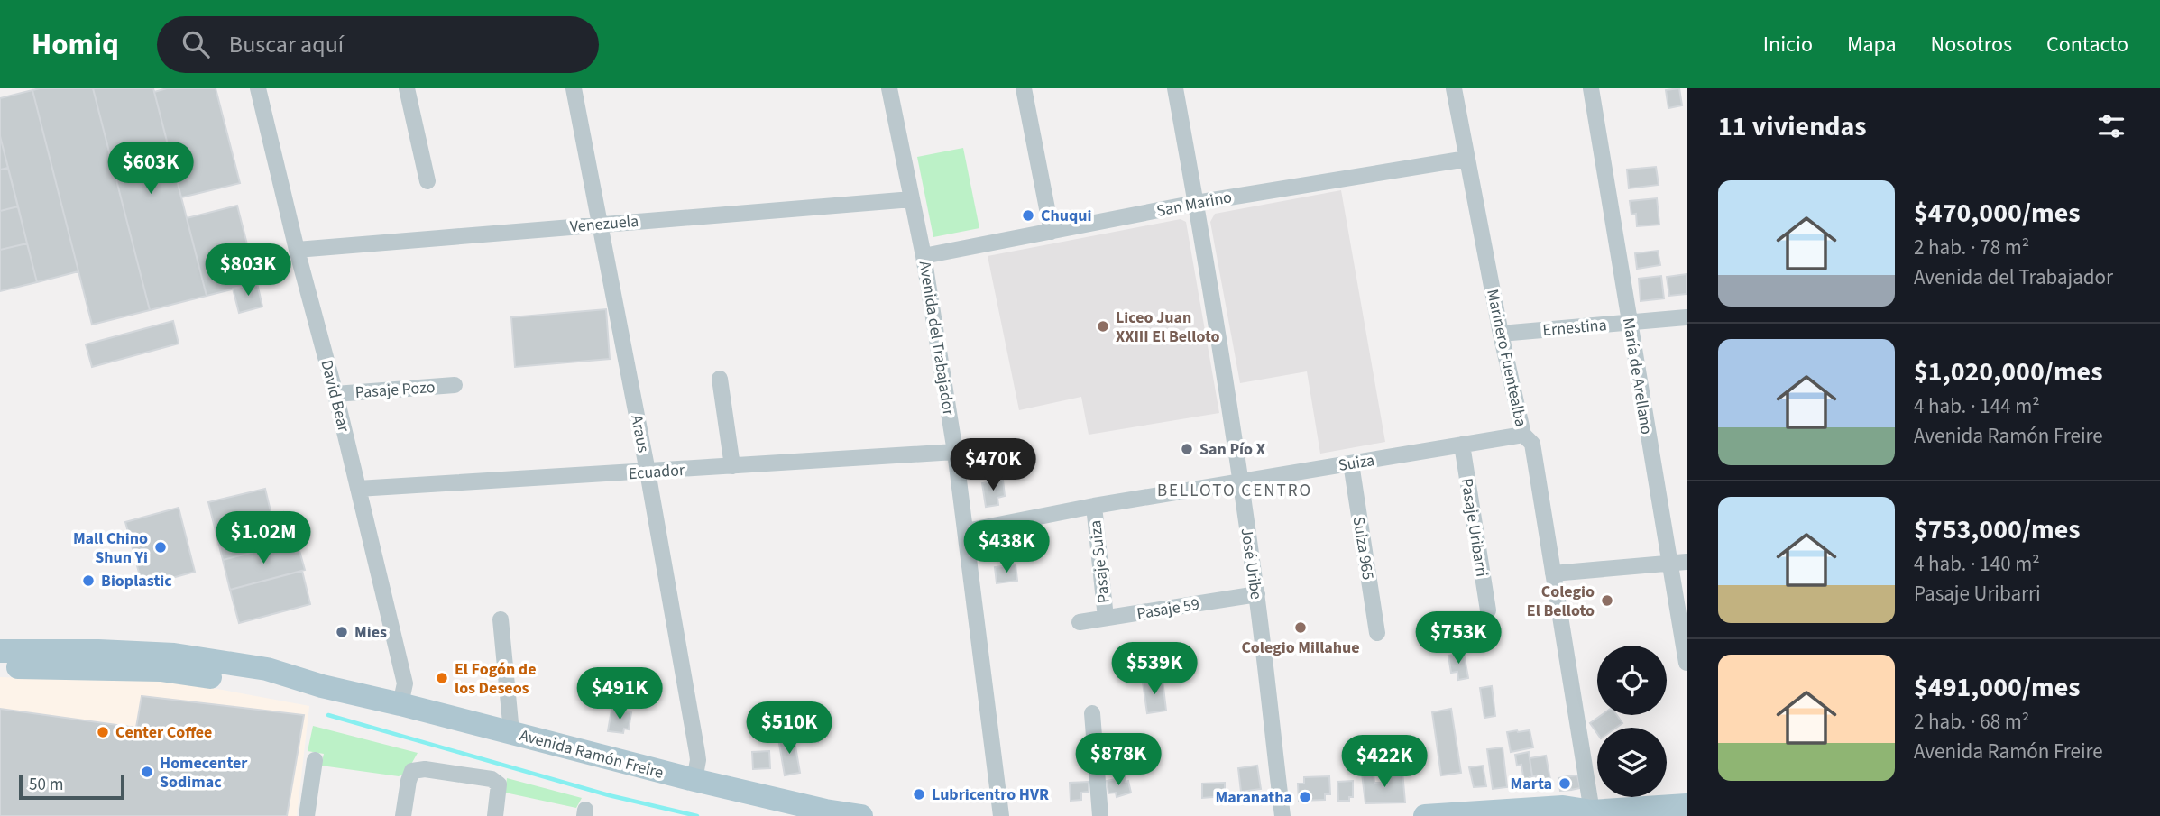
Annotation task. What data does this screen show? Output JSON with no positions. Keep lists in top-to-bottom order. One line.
{"streets":{"main road":["Avenida Ramón Freire"],"street":["San Marino","Venezuela","Ernestina","Avenida del Trabajador","Marinero Fuentealba","María de Arellano","Pasaje Pozo","David Bear","Araus","Suiza","Ecuador","Pasaje Uribarri","Suiza 965","Pasaje Suiza","José Uribe","Pasaje 59"]},"crossings":[["San Marino","Avenida del Trabajador"],["San Marino","Marinero Fuentealba"],["San Marino","José Uribe"],["Venezuela","Avenida del Trabajador"],["Venezuela","David Bear"],["Venezuela","Araus"],["Ernestina","Marinero Fuentealba"],["Ernestina","María de Arellano"],["Avenida del Trabajador","Suiza"],["Avenida del Trabajador","Ecuador"],["Marinero Fuentealba","Suiza"],["Pasaje Pozo","David Bear"],["David Bear","Ecuador"],["David Bear","Avenida Ramón Freire"],["Araus","Ecuador"],["Araus","Avenida Ramón Freire"],["Suiza","Pasaje Uribarri"],["Suiza","Suiza 965"],["Suiza","Pasaje Suiza"],["Suiza","José Uribe"],["Pasaje Suiza","Pasaje 59"],["José Uribe","Pasaje 59"]],"districts":["BELLOTO CENTRO"],"places":["Chuqui","Liceo Juan XXIII El Belloto","San Pío X","Mall Chino Shun Yi","Bioplastic","Colegio El Belloto","Colegio Millahue","Mies","El Fogón de los Deseos","Center Coffee","Homecenter Sodimac","Marta","Lubricentro HVR","Maranatha"],"scale_bar":"50 m","page":{"header":"Homiq","search":"Buscar aquí","nav":["Inicio","Mapa","Nosotros","Contacto"],"heading":"11 viviendas","price":["$603K","$803K","$470K","$1.02M","$438K","$753K","$539K","$491K","$510K","$878K","$422K"],"list":[{"name":"$470,000/mes","note":"2 hab. · 78 m² · Avenida del Trabajador"},{"name":"$1,020,000/mes","note":"4 hab. · 144 m² · Avenida Ramón Freire"},{"name":"$753,000/mes","note":"4 hab. · 140 m² · Pasaje Uribarri"},{"name":"$491,000/mes","note":"2 hab. · 68 m² · Avenida Ramón Freire"}],"scale":"50 m"}}
